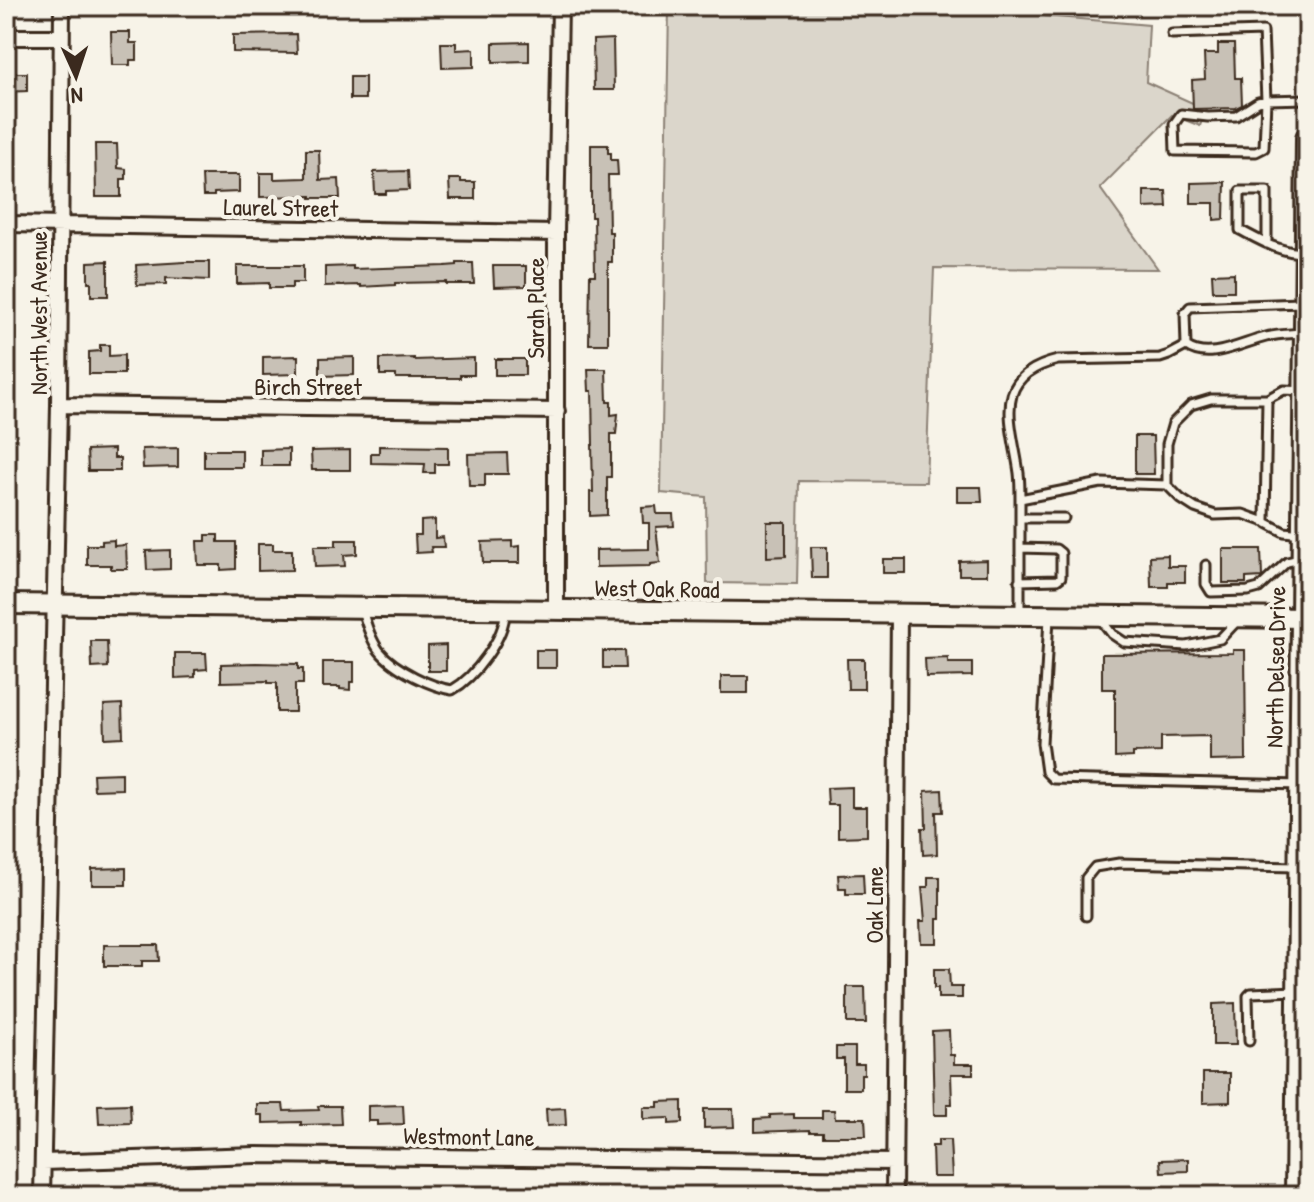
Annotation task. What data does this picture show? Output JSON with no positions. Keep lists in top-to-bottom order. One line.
{"streets":{"main road":["North Delsea Drive"],"street":["Laurel Street","Sarah Place","North West Avenue","Birch Street","West Oak Road","Oak Lane","Westmont Lane"]},"crossings":[["Laurel Street","Sarah Place"],["Laurel Street","North West Avenue"],["Sarah Place","Birch Street"],["Sarah Place","West Oak Road"],["North West Avenue","Birch Street"],["North West Avenue","West Oak Road"],["North West Avenue","Westmont Lane"],["West Oak Road","North Delsea Drive"],["West Oak Road","Oak Lane"],["Oak Lane","Westmont Lane"]],"north":"bottom"}
